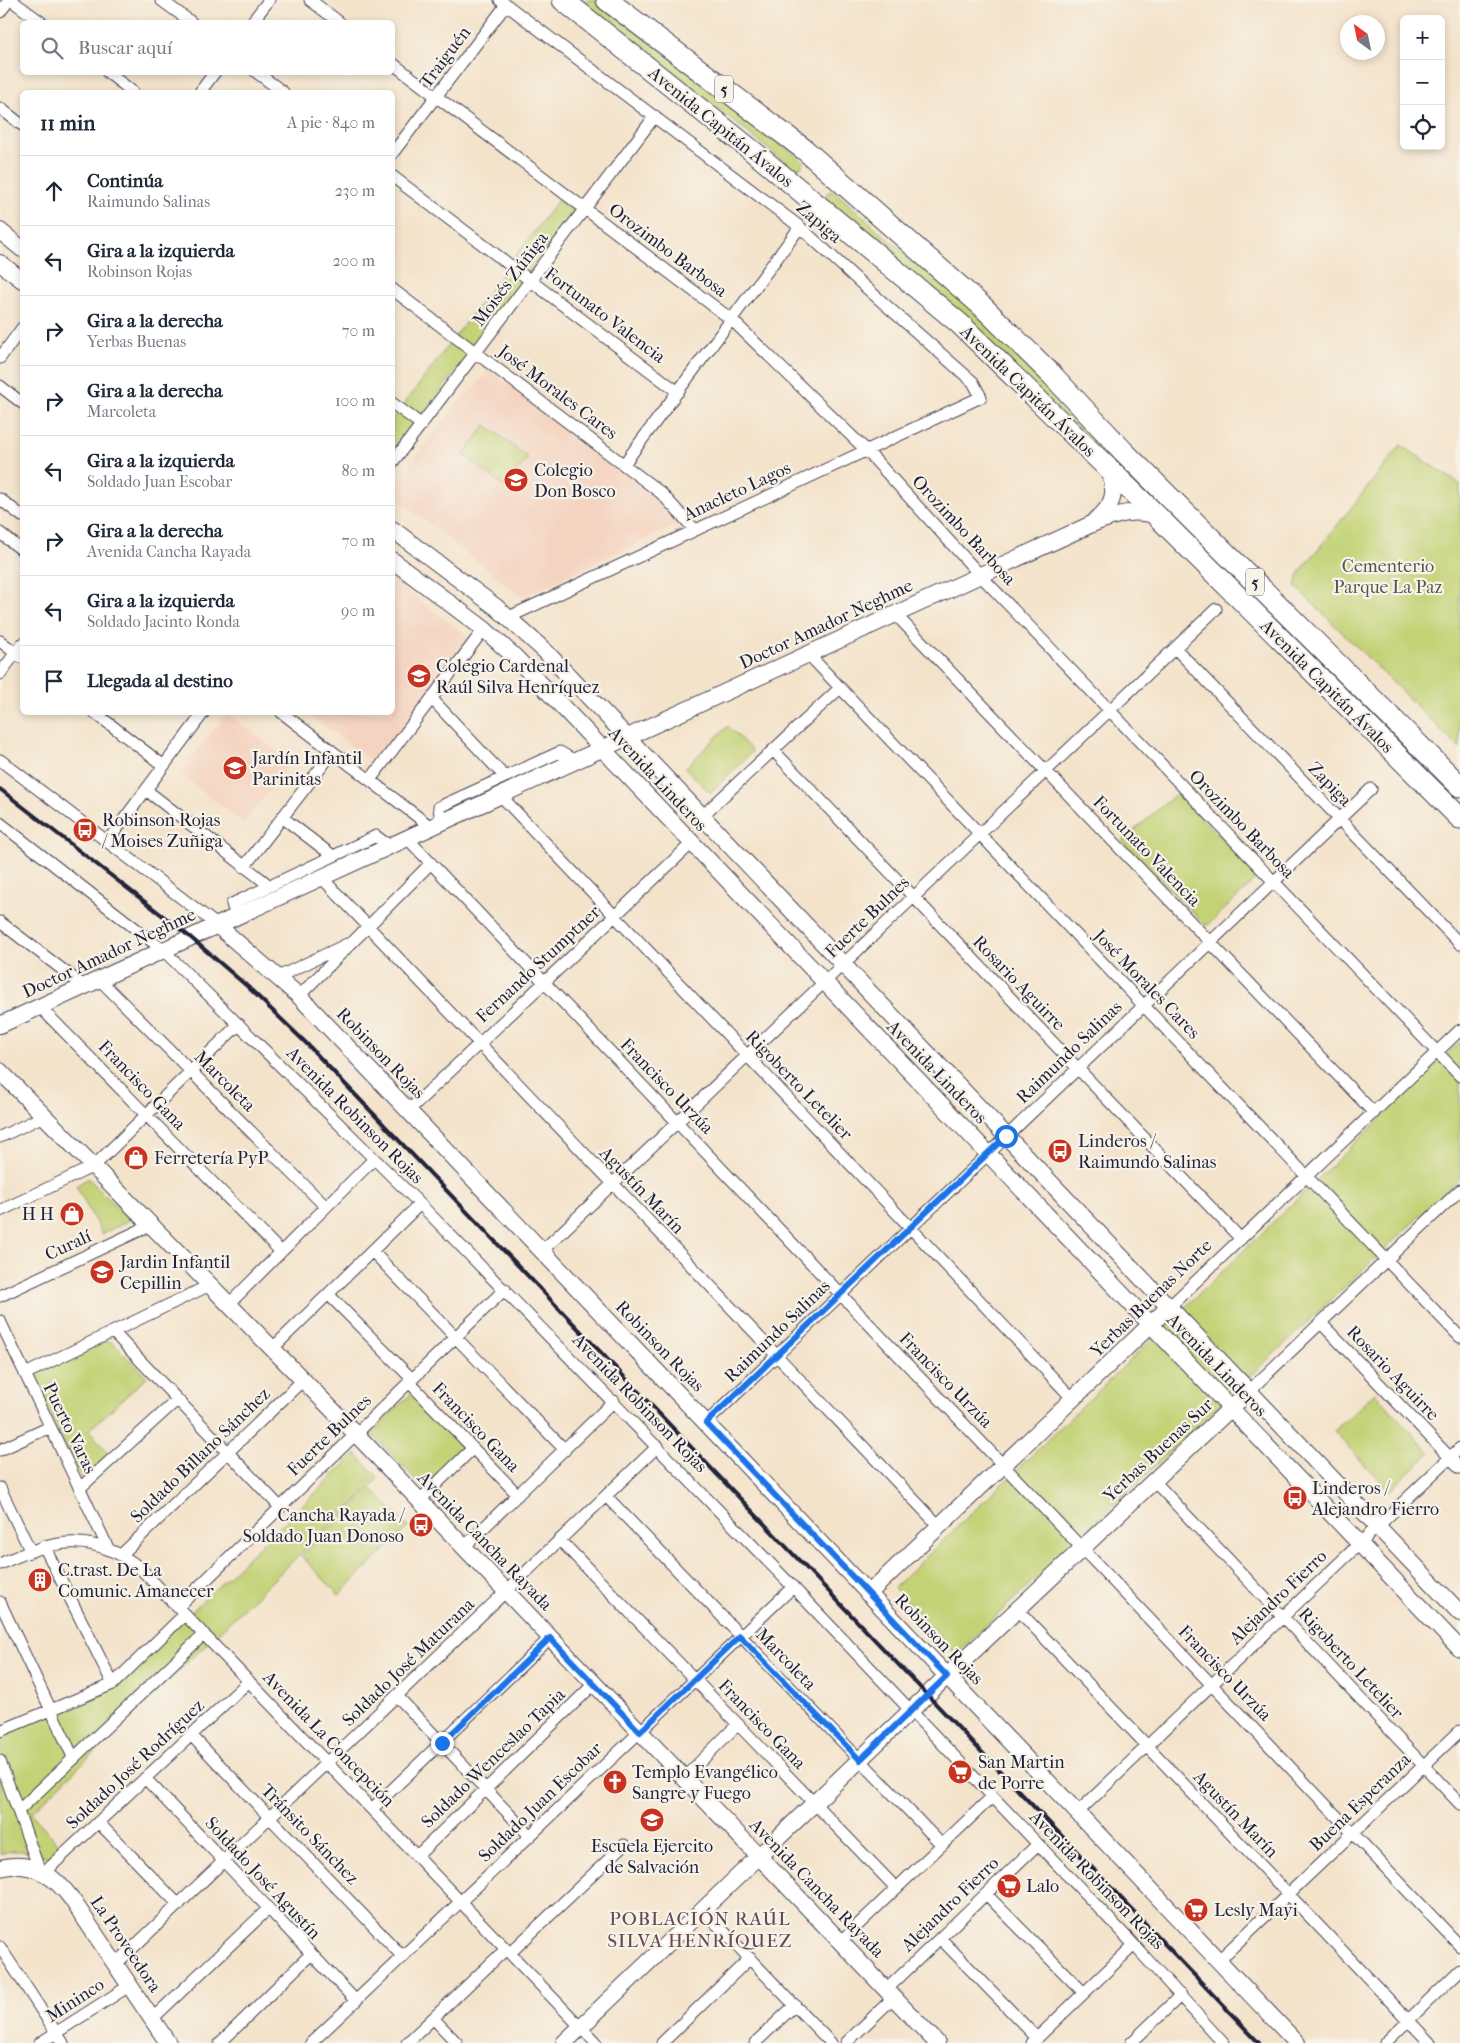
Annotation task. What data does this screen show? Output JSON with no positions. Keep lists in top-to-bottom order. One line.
{"streets":{"highway":["5","Avenida Capitán Ávalos"],"street":["Traiguén","Zapiga","Orozimbo Barbosa","Moisés Zúñiga","Fortunato Valencia","José Morales Cares","Anacleto Lagos","Doctor Amador Neghme","Avenida Linderos","Fuerte Bulnes","Fernando Stumptner","Rosario Aguirre","Raimundo Salinas","Robinson Rojas","Marcoleta","Francisco Gana","Rigoberto Letelier","Francisco Urzúa","Avenida Robinson Rojas","Agustín Marín","Curalí","Yerbas Buenas Norte","Puerto Varas","Yerbas Buenas Sur","Soldado Billano Sánchez","Avenida Cancha Rayada","Alejandro Fierro","Soldado José Maturana","Avenida La Concepción","Soldado Wenceslao Tapia","Soldado José Rodríguez","Soldado Juan Escobar","Buena Esperanza","Tránsito Sánchez","Soldado José Agustín","La Proveedora","Mininco"]},"crossings":[["Traiguén","Zapiga"],["Traiguén","Orozimbo Barbosa"],["Avenida Capitán Ávalos","Doctor Amador Neghme"],["Zapiga","Moisés Zúñiga"],["Zapiga","Anacleto Lagos"],["Zapiga","Fuerte Bulnes"],["Zapiga","Raimundo Salinas"],["Orozimbo Barbosa","Moisés Zúñiga"],["Orozimbo Barbosa","Anacleto Lagos"],["Orozimbo Barbosa","Doctor Amador Neghme"],["Orozimbo Barbosa","Fuerte Bulnes"],["Orozimbo Barbosa","Raimundo Salinas"],["Orozimbo Barbosa","Yerbas Buenas Norte"],["Moisés Zúñiga","Fortunato Valencia"],["Moisés Zúñiga","José Morales Cares"],["Fortunato Valencia","Doctor Amador Neghme"],["Fortunato Valencia","Fuerte Bulnes"],["Fortunato Valencia","Raimundo Salinas"],["Fortunato Valencia","Yerbas Buenas Norte"],["José Morales Cares","Anacleto Lagos"],["José Morales Cares","Doctor Amador Neghme"],["José Morales Cares","Fuerte Bulnes"],["José Morales Cares","Raimundo Salinas"],["José Morales Cares","Yerbas Buenas Norte"],["José Morales Cares","Yerbas Buenas Sur"],["Anacleto Lagos","Avenida Linderos"],["Doctor Amador Neghme","Avenida Linderos"],["Doctor Amador Neghme","Robinson Rojas"],["Doctor Amador Neghme","Marcoleta"],["Doctor Amador Neghme","Francisco Gana"],["Doctor Amador Neghme","Rigoberto Letelier"],["Doctor Amador Neghme","Francisco Urzúa"],["Doctor Amador Neghme","Avenida Robinson Rojas"],["Doctor Amador Neghme","Agustín Marín"],["Avenida Linderos","Fuerte Bulnes"],["Avenida Linderos","Fernando Stumptner"],["Avenida Linderos","Raimundo Salinas"],["Avenida Linderos","Yerbas Buenas Norte"],["Avenida Linderos","Yerbas Buenas Sur"],["Avenida Linderos","Alejandro Fierro"],["Fuerte Bulnes","Rosario Aguirre"],["Fuerte Bulnes","Robinson Rojas"],["Fuerte Bulnes","Francisco Gana"],["Fuerte Bulnes","Rigoberto Letelier"],["Fuerte Bulnes","Francisco Urzúa"],["Fuerte Bulnes","Avenida Robinson Rojas"],["Fuerte Bulnes","Agustín Marín"],["Fuerte Bulnes","Avenida Cancha Rayada"],["Fuerte Bulnes","Avenida La Concepción"],["Fernando Stumptner","Robinson Rojas"],["Fernando Stumptner","Rigoberto Letelier"],["Fernando Stumptner","Francisco Urzúa"],["Fernando Stumptner","Agustín Marín"],["Rosario Aguirre","Raimundo Salinas"],["Rosario Aguirre","Yerbas Buenas Norte"],["Rosario Aguirre","Yerbas Buenas Sur"],["Rosario Aguirre","Alejandro Fierro"],["Raimundo Salinas","Robinson Rojas"],["Raimundo Salinas","Rigoberto Letelier"],["Raimundo Salinas","Francisco Urzúa"],["Raimundo Salinas","Agustín Marín"],["Robinson Rojas","Yerbas Buenas Norte"],["Robinson Rojas","Yerbas Buenas Sur"],["Robinson Rojas","Alejandro Fierro"],["Robinson Rojas","Buena Esperanza"],["Marcoleta","Yerbas Buenas Sur"],["Marcoleta","Soldado José Maturana"],["Marcoleta","Soldado Juan Escobar"],["Francisco Gana","Yerbas Buenas Sur"],["Francisco Gana","Soldado José Maturana"],["Francisco Gana","Soldado Juan Escobar"],["Rigoberto Letelier","Yerbas Buenas Norte"],["Rigoberto Letelier","Yerbas Buenas Sur"],["Rigoberto Letelier","Alejandro Fierro"],["Rigoberto Letelier","Buena Esperanza"],["Francisco Urzúa","Yerbas Buenas Norte"],["Francisco Urzúa","Yerbas Buenas Sur"],["Francisco Urzúa","Alejandro Fierro"],["Francisco Urzúa","Buena Esperanza"],["Avenida Robinson Rojas","Yerbas Buenas Sur"],["Avenida Robinson Rojas","Alejandro Fierro"],["Avenida Robinson Rojas","Soldado José Maturana"],["Avenida Robinson Rojas","Soldado Juan Escobar"],["Agustín Marín","Yerbas Buenas Norte"],["Agustín Marín","Yerbas Buenas Sur"],["Agustín Marín","Alejandro Fierro"],["Agustín Marín","Buena Esperanza"],["Curalí","Avenida Cancha Rayada"],["Puerto Varas","Avenida La Concepción"],["Yerbas Buenas Sur","Avenida Cancha Rayada"],["Yerbas Buenas Sur","Avenida La Concepción"],["Soldado Billano Sánchez","Avenida Cancha Rayada"],["Soldado Billano Sánchez","Avenida La Concepción"],["Avenida Cancha Rayada","Alejandro Fierro"],["Avenida Cancha Rayada","Soldado José Maturana"],["Avenida Cancha Rayada","Soldado Wenceslao Tapia"],["Avenida Cancha Rayada","Soldado Juan Escobar"],["Soldado José Maturana","Avenida La Concepción"],["Soldado José Maturana","Tránsito Sánchez"],["Soldado José Maturana","Soldado José Agustín"],["Soldado José Maturana","La Proveedora"],["Avenida La Concepción","Soldado Wenceslao Tapia"],["Avenida La Concepción","Soldado José Rodríguez"],["Avenida La Concepción","Soldado Juan Escobar"],["Soldado José Rodríguez","Tránsito Sánchez"],["Soldado José Rodríguez","Soldado José Agustín"],["Soldado José Rodríguez","La Proveedora"],["Soldado Juan Escobar","Tránsito Sánchez"],["Soldado Juan Escobar","Soldado José Agustín"],["La Proveedora","Mininco"]],"districts":["POBLACIÓN RAÚL SILVA HENRÍQUEZ"],"parks":["Cementerio Parque La Paz"],"places":{"school or university":["Colegio Don Bosco","Colegio Cardenal Raúl Silva Henríquez","Jardín Infantil Parinitas","Jardin Infantil Cepillin","Escuela Ejercito de Salvación"],"bus stop":["Robinson Rojas / Moises Zuñiga","Linderos / Raimundo Salinas","Linderos / Alejandro Fierro","Cancha Rayada / Soldado Juan Donoso"],"shop":["Ferretería PyP","H H"],"building":["C.trast. De La Comunic. Amanecer"],"supermarket":["San Martin de Porre","Lalo","Lesly Mayi"],"church":["Templo Evangélico Sangre y Fuego"]},"north":"top left","page":{"map_buttons":["+","−"],"search":"Buscar aquí","heading":["11 min","A pie · 840 m"],"list":[["Continúa","Raimundo Salinas","230 m"],["Gira a la izquierda","Robinson Rojas","200 m"],["Gira a la derecha","Yerbas Buenas","70 m"],["Gira a la derecha","Marcoleta","100 m"],["Gira a la izquierda","Soldado Juan Escobar","80 m"],["Gira a la derecha","Avenida Cancha Rayada","70 m"],["Gira a la izquierda","Soldado Jacinto Ronda","90 m"],"Llegada al destino"]}}
